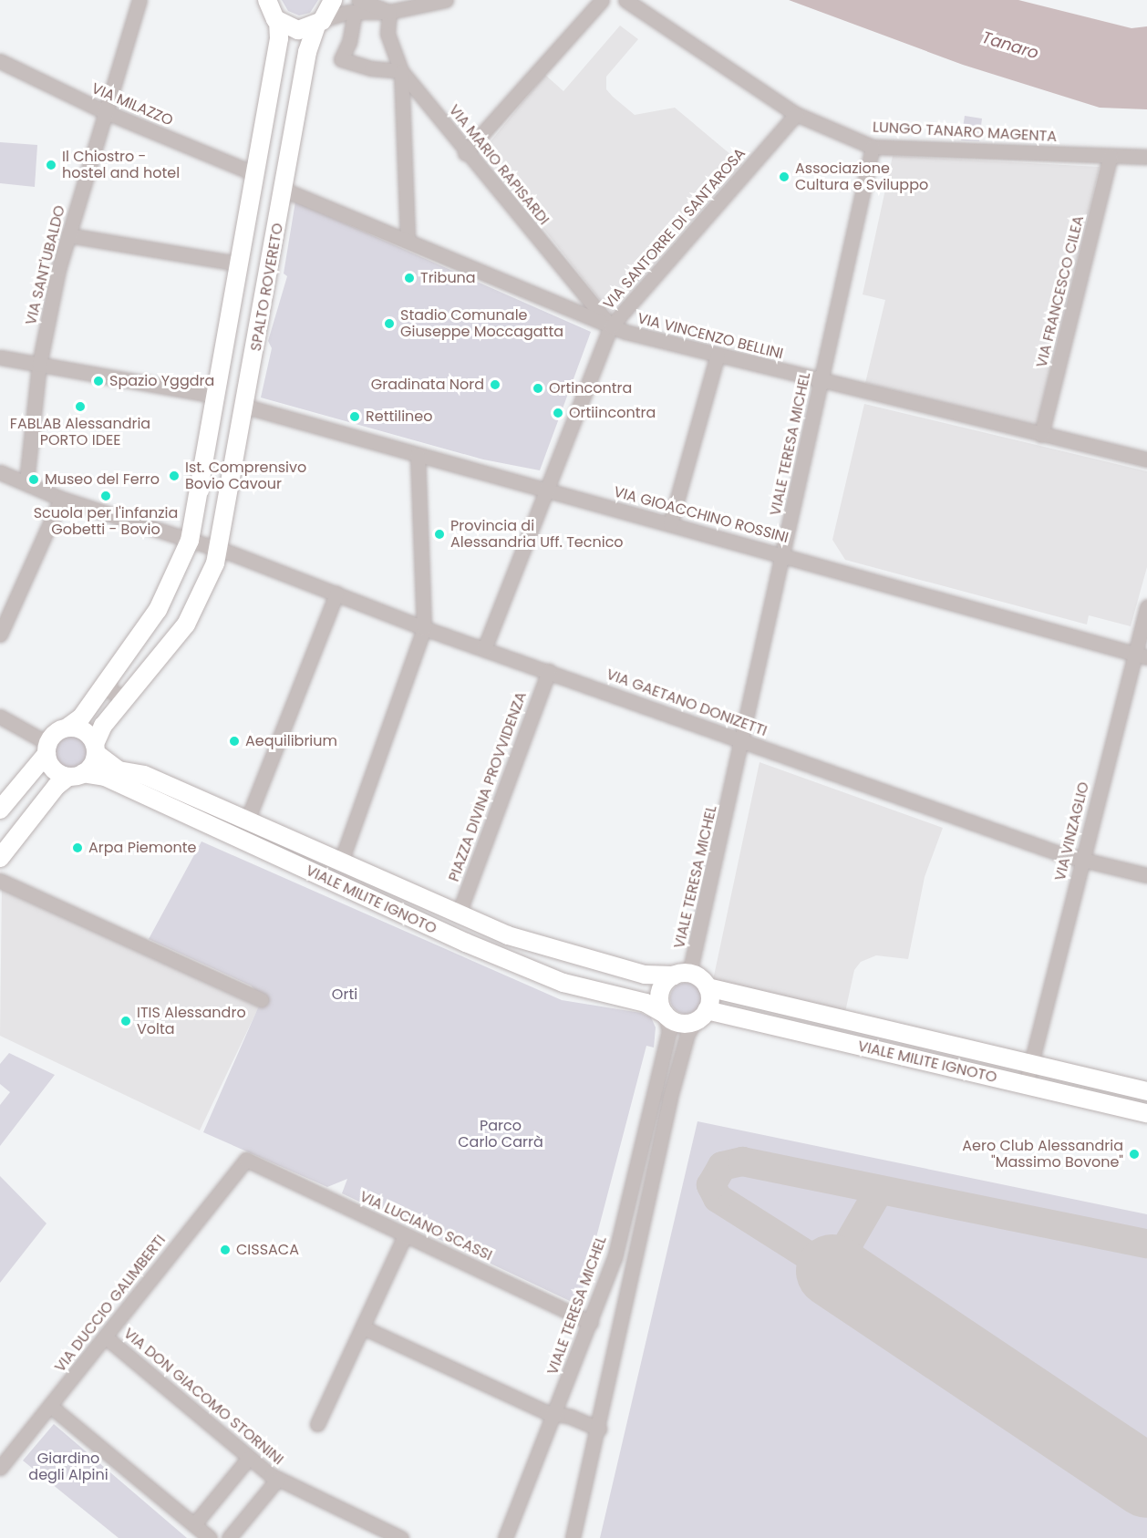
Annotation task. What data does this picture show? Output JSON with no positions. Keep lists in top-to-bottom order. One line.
{"streets":{"main road":["SPALTO ROVERETO","VIALE MILITE IGNOTO"],"street":["VIA MILAZZO","LUNGO TANARO MAGENTA","VIA MARIO RAPISARDI","VIA SANTORRE DI SANTAROSA","VIA SANT'UBALDO","VIA FRANCESCO CILEA","VIA VINCENZO BELLINI","VIALE TERESA MICHEL","VIA GIOACCHINO ROSSINI","VIA GAETANO DONIZETTI","PIAZZA DIVINA PROVVIDENZA","VIA VINZAGLIO","VIA LUCIANO SCASSI","VIA DUCCIO GALIMBERTI","VIA DON GIACOMO STORNINI"]},"crossings":[["VIA MILAZZO","VIA SANT'UBALDO"],["LUNGO TANARO MAGENTA","VIA SANTORRE DI SANTAROSA"],["LUNGO TANARO MAGENTA","VIA FRANCESCO CILEA"],["LUNGO TANARO MAGENTA","VIALE TERESA MICHEL"],["VIA MARIO RAPISARDI","VIA SANTORRE DI SANTAROSA"],["VIA MARIO RAPISARDI","VIA VINCENZO BELLINI"],["VIA SANTORRE DI SANTAROSA","VIA VINCENZO BELLINI"],["VIA SANTORRE DI SANTAROSA","VIA GIOACCHINO ROSSINI"],["VIA SANTORRE DI SANTAROSA","VIA GAETANO DONIZETTI"],["VIA SANT'UBALDO","VIA GAETANO DONIZETTI"],["SPALTO ROVERETO","VIA VINCENZO BELLINI"],["SPALTO ROVERETO","VIA GIOACCHINO ROSSINI"],["SPALTO ROVERETO","VIA GAETANO DONIZETTI"],["SPALTO ROVERETO","VIALE MILITE IGNOTO"],["VIA FRANCESCO CILEA","VIA VINCENZO BELLINI"],["VIA VINCENZO BELLINI","VIALE TERESA MICHEL"],["VIALE TERESA MICHEL","VIA GIOACCHINO ROSSINI"],["VIALE TERESA MICHEL","VIA GAETANO DONIZETTI"],["VIALE TERESA MICHEL","VIALE MILITE IGNOTO"],["VIALE TERESA MICHEL","VIA LUCIANO SCASSI"],["VIA GIOACCHINO ROSSINI","VIA VINZAGLIO"],["VIA GAETANO DONIZETTI","PIAZZA DIVINA PROVVIDENZA"],["VIA GAETANO DONIZETTI","VIA VINZAGLIO"],["PIAZZA DIVINA PROVVIDENZA","VIALE MILITE IGNOTO"],["VIA VINZAGLIO","VIALE MILITE IGNOTO"],["VIA LUCIANO SCASSI","VIA DUCCIO GALIMBERTI"],["VIA DUCCIO GALIMBERTI","VIA DON GIACOMO STORNINI"]],"water":["Tanaro"],"parks":["Orti","Parco Carlo Carrà","Giardino degli Alpini"],"places":["Il Chiostro - hostel and hotel","Associazione Cultura e Sviluppo","Tribuna","Stadio Comunale Giuseppe Moccagatta","Spazio Yggdra","Gradinata Nord","Ortincontra","FABLAB Alessandria PORTO IDEE","Ortiincontra","Rettilineo","Ist. Comprensivo Bovio Cavour","Museo del Ferro","Scuola per l'infanzia Gobetti - Bovio","Provincia di Alessandria Uff. Tecnico","Aequilibrium","Arpa Piemonte","ITIS Alessandro Volta","Aero Club Alessandria \"Massimo Bovone\"","CISSACA"]}
